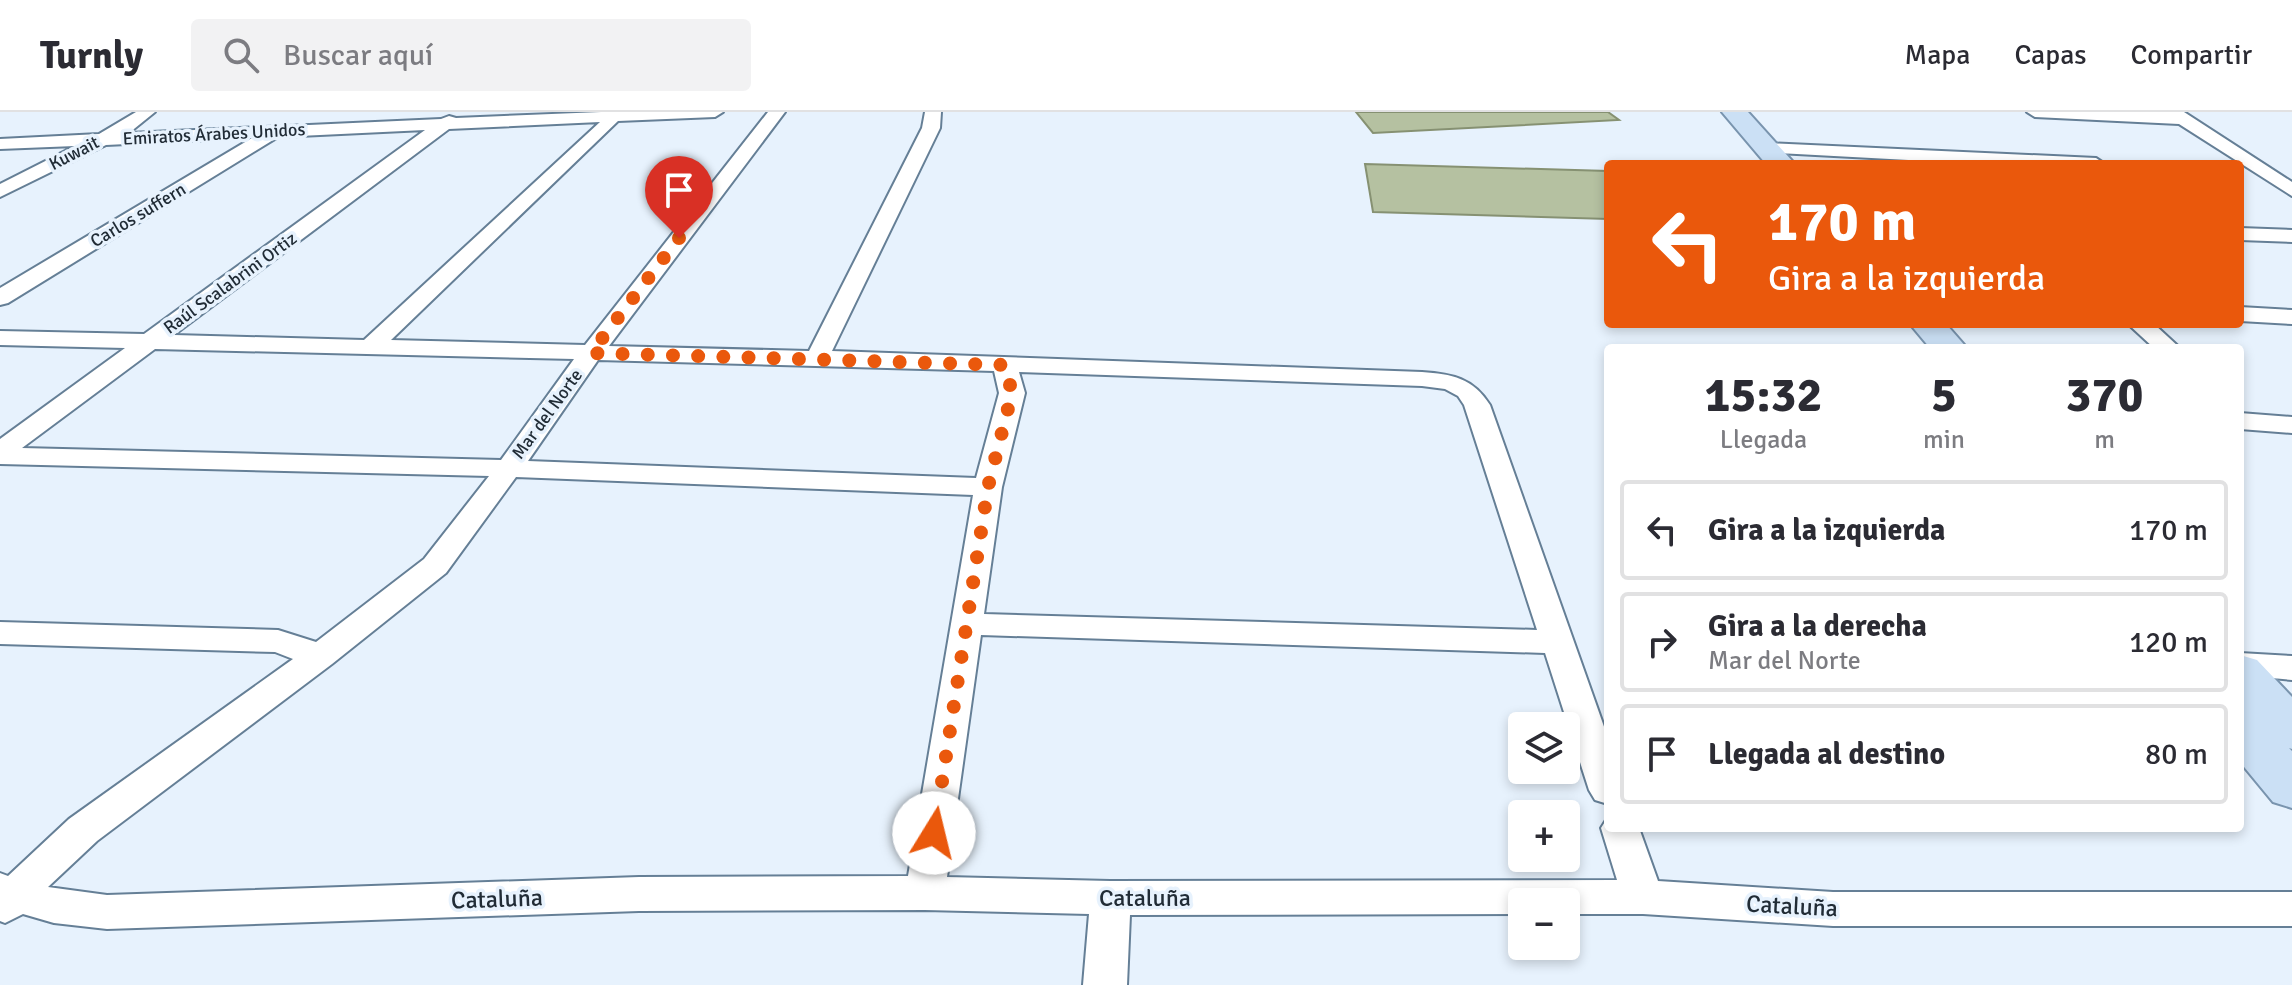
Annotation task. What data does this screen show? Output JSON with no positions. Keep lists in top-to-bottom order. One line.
{"streets":{"street":["Emiratos Árabes Unidos","Kuwait","Carlos suffern","Raúl Scalabrini Ortiz","Mar del Norte","Cataluña"]},"crossings":[["Emiratos Árabes Unidos","Kuwait"],["Emiratos Árabes Unidos","Carlos suffern"],["Emiratos Árabes Unidos","Raúl Scalabrini Ortiz"],["Mar del Norte","Cataluña"]],"page":{"header":"Turnly","search":"Buscar aquí","nav":["Mapa","Capas","Compartir"],"turn":["170 m","Gira a la izquierda"],"eta":["15:32","Llegada","5","min","370","m"],"list":[{"name":"Gira a la izquierda","value":"170 m"},{"name":"Gira a la derecha","note":"Mar del Norte","value":"120 m"},{"name":"Llegada al destino","value":"80 m"}],"map_buttons":["+","−"]}}
